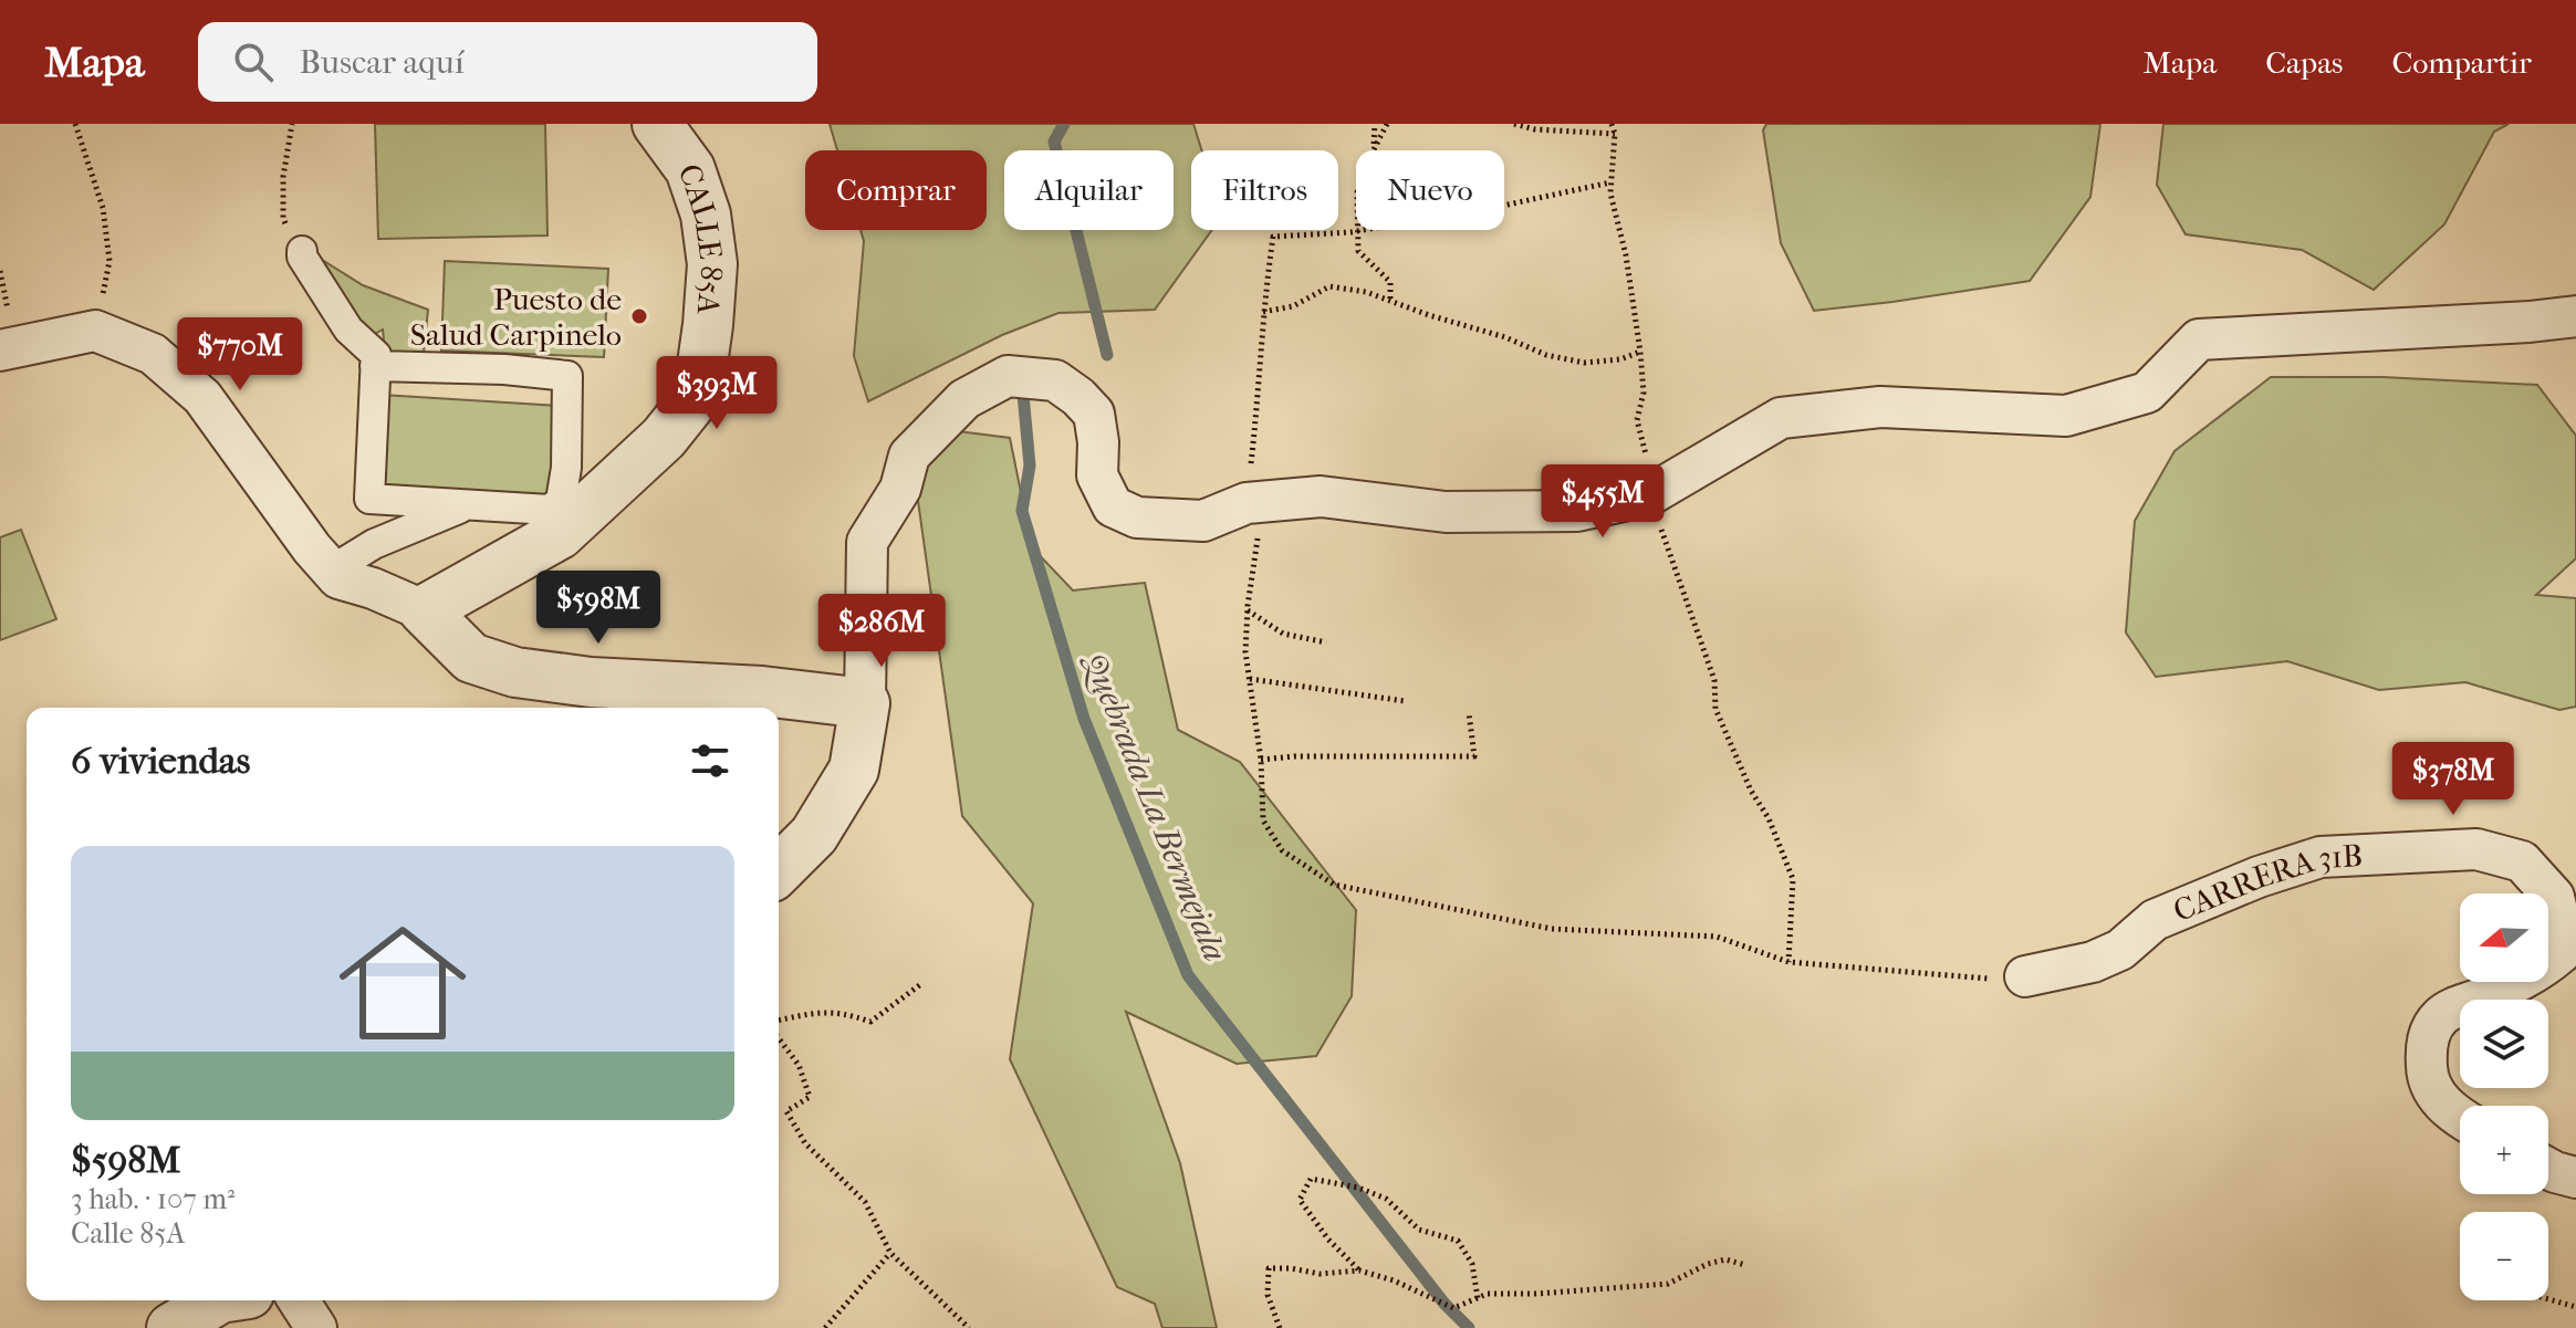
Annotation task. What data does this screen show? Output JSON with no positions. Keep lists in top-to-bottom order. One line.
{"streets":{"street":["CALLE 85A","CARRERA 31B"]},"water":["Quebrada La Bermejala"],"places":["Puesto de Salud Carpinelo"],"north":"left","page":{"header":"Mapa","search":"Buscar aquí","nav":["Mapa","Capas","Compartir"],"chip":["Comprar","Alquilar","Filtros","Nuevo"],"price":["$770M","$393M","$455M","$598M","$286M","$378M"],"heading":"6 viviendas","list":[{"name":"$598M","note":"3 hab. · 107 m² · Calle 85A"}],"map_buttons":["+","−"]}}
